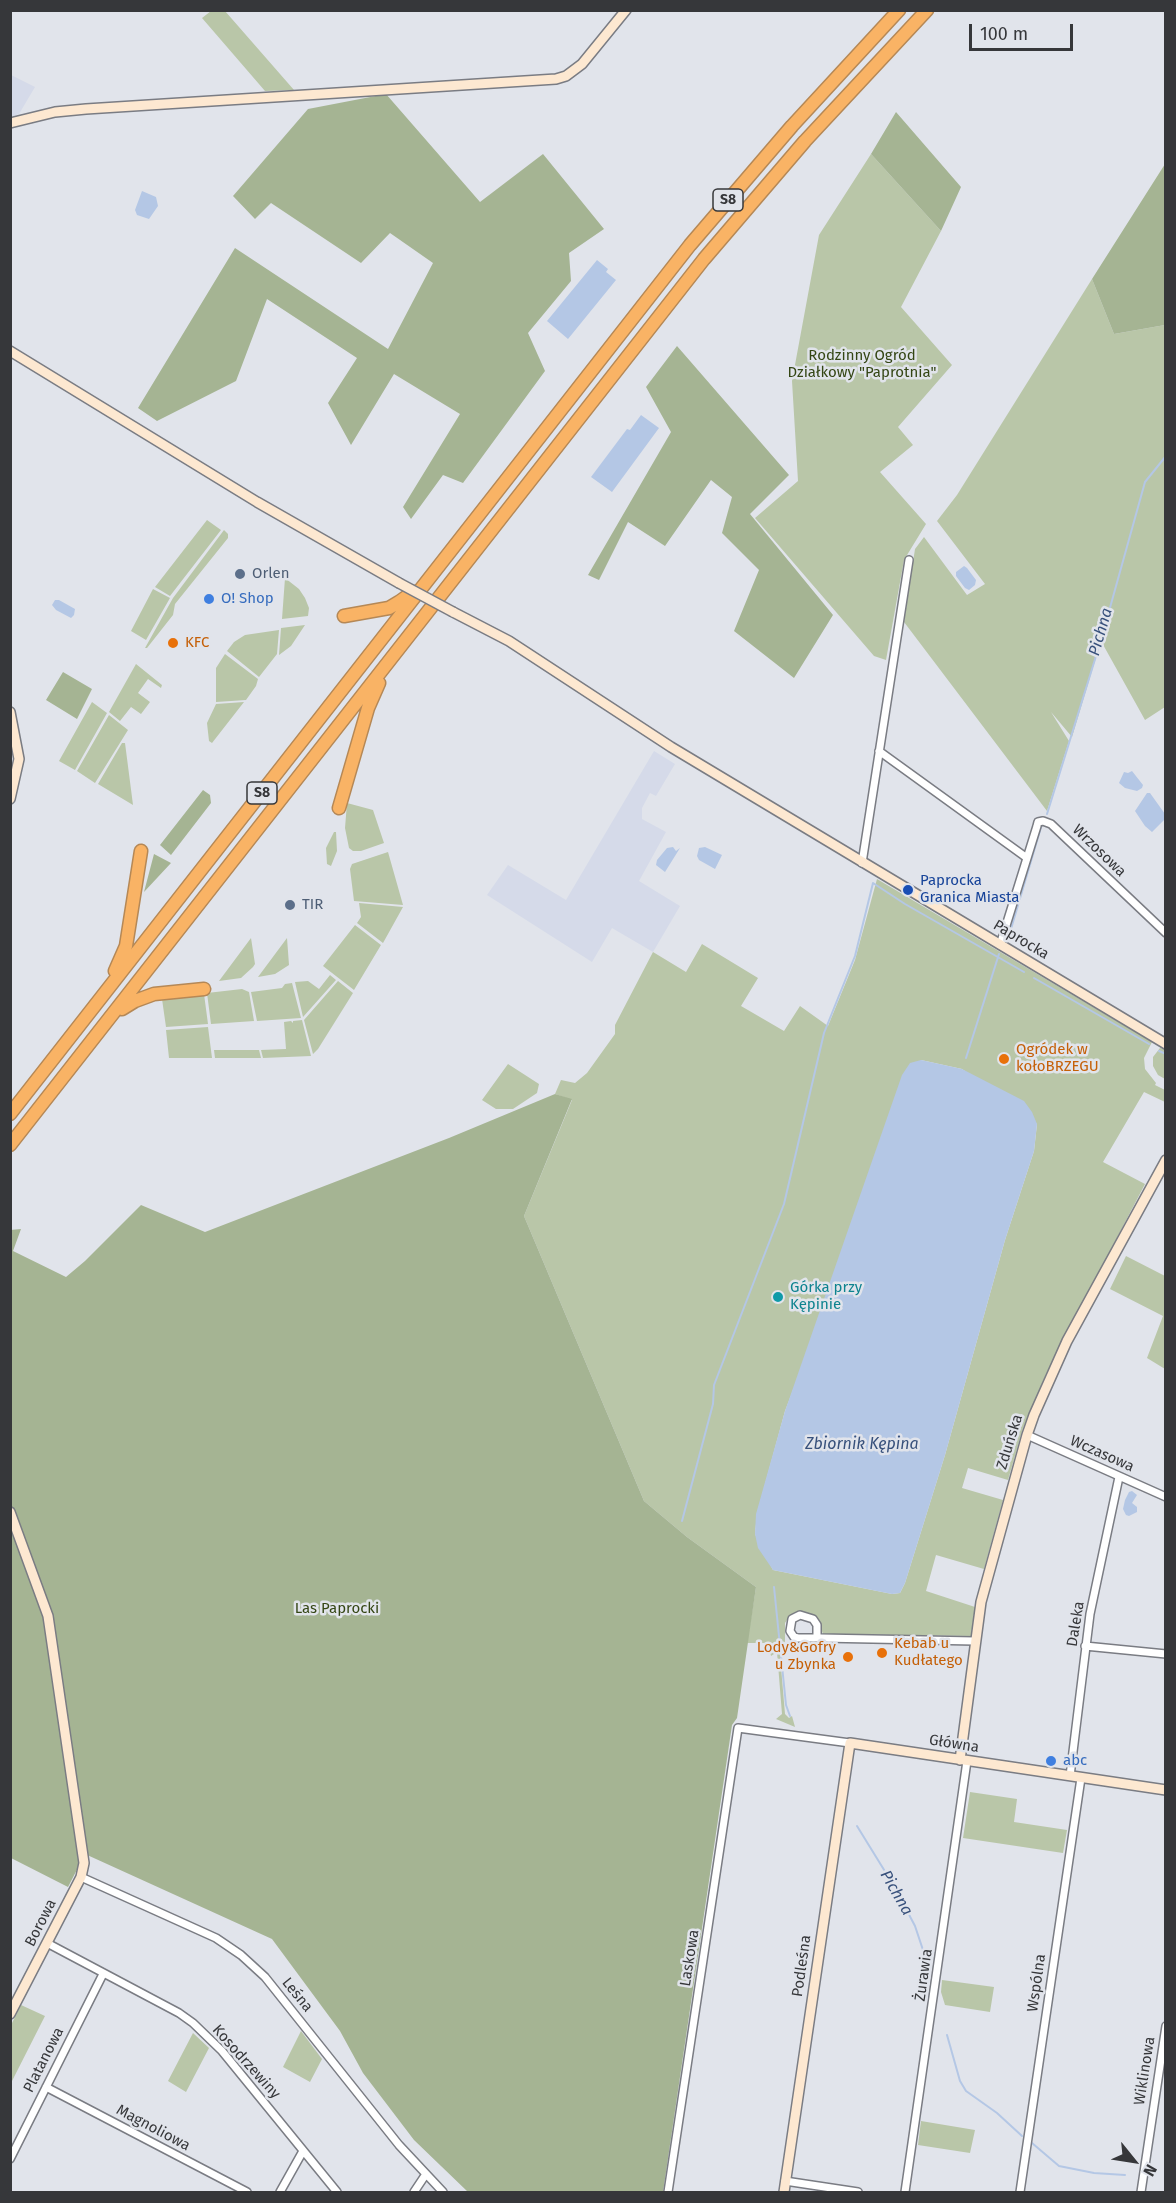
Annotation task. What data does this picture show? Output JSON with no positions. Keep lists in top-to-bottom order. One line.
{"streets":{"highway":["S8"],"street":["Wrzosowa","Paprocka","Zduńska","Wczasowa","Daleka","Główna","Borowa","Laskowa","Podleśna","Żurawia","Wspólna","Leśna","Platanowa","Kosodrzewiny","Wiklinowa","Magnoliowa"]},"crossings":[["Wrzosowa","Paprocka"],["Zduńska","Wczasowa"],["Zduńska","Główna"],["Zduńska","Żurawia"],["Wczasowa","Daleka"],["Daleka","Główna"],["Główna","Laskowa"],["Główna","Podleśna"],["Główna","Żurawia"],["Główna","Wspólna"],["Borowa","Leśna"],["Borowa","Kosodrzewiny"],["Platanowa","Kosodrzewiny"],["Platanowa","Magnoliowa"]],"water":["Pichna","Zbiornik Kępina"],"parks":["Rodzinny Ogród Działkowy \"Paprotnia\"","Las Paprocki"],"places":["Orlen","O! Shop","KFC","Paprocka Granica Miasta","TIR","Ogródek w kołoBRZEGU","Górka przy Kępinie","Kebab u Kudłatego","Lody&Gofry u Zbynka","abc"],"scale_bar":"100 m","north":"bottom right"}
